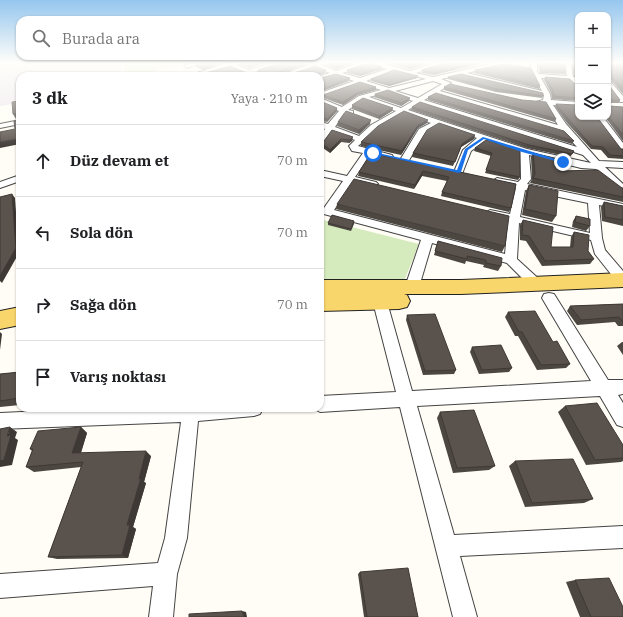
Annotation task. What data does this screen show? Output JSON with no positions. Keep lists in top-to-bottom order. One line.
{"page":{"map_buttons":["+","−"],"search":"Burada ara","heading":["3 dk","Yaya · 210 m"],"list":[["Düz devam et","70 m"],["Sola dön","70 m"],["Sağa dön","70 m"],"Varış noktası"]}}
